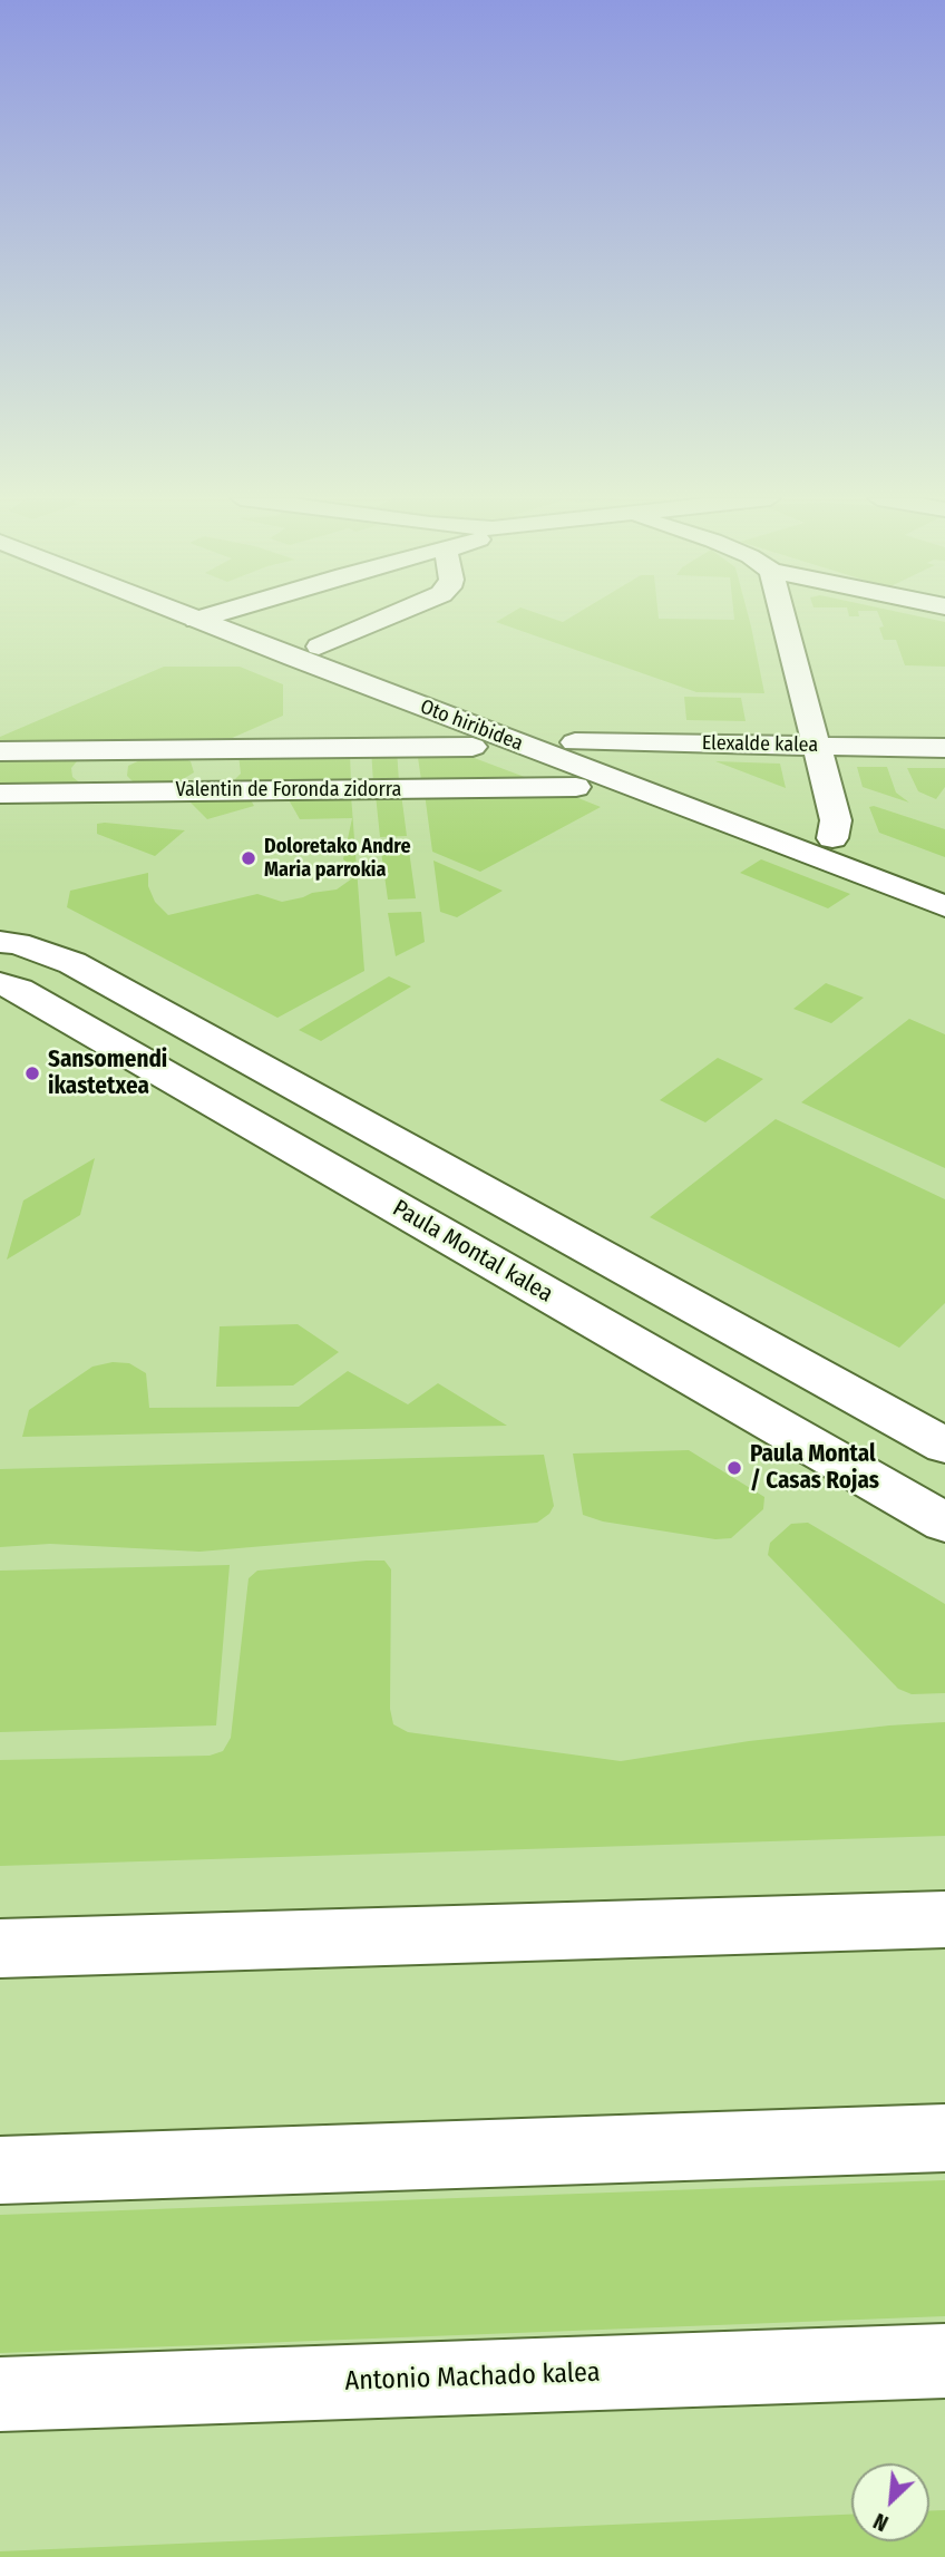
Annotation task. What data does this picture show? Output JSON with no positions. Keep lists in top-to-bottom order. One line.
{"streets":{"street":["Oto hiribidea","Elexalde kalea","Valentin de Foronda zidorra","Paula Montal kalea","Antonio Machado kalea"]},"crossings":[["Oto hiribidea","Elexalde kalea"]],"places":["Doloretako Andre Maria parrokia","Sansomendi ikastetxea","Paula Montal / Casas Rojas"],"north":"bottom left"}
